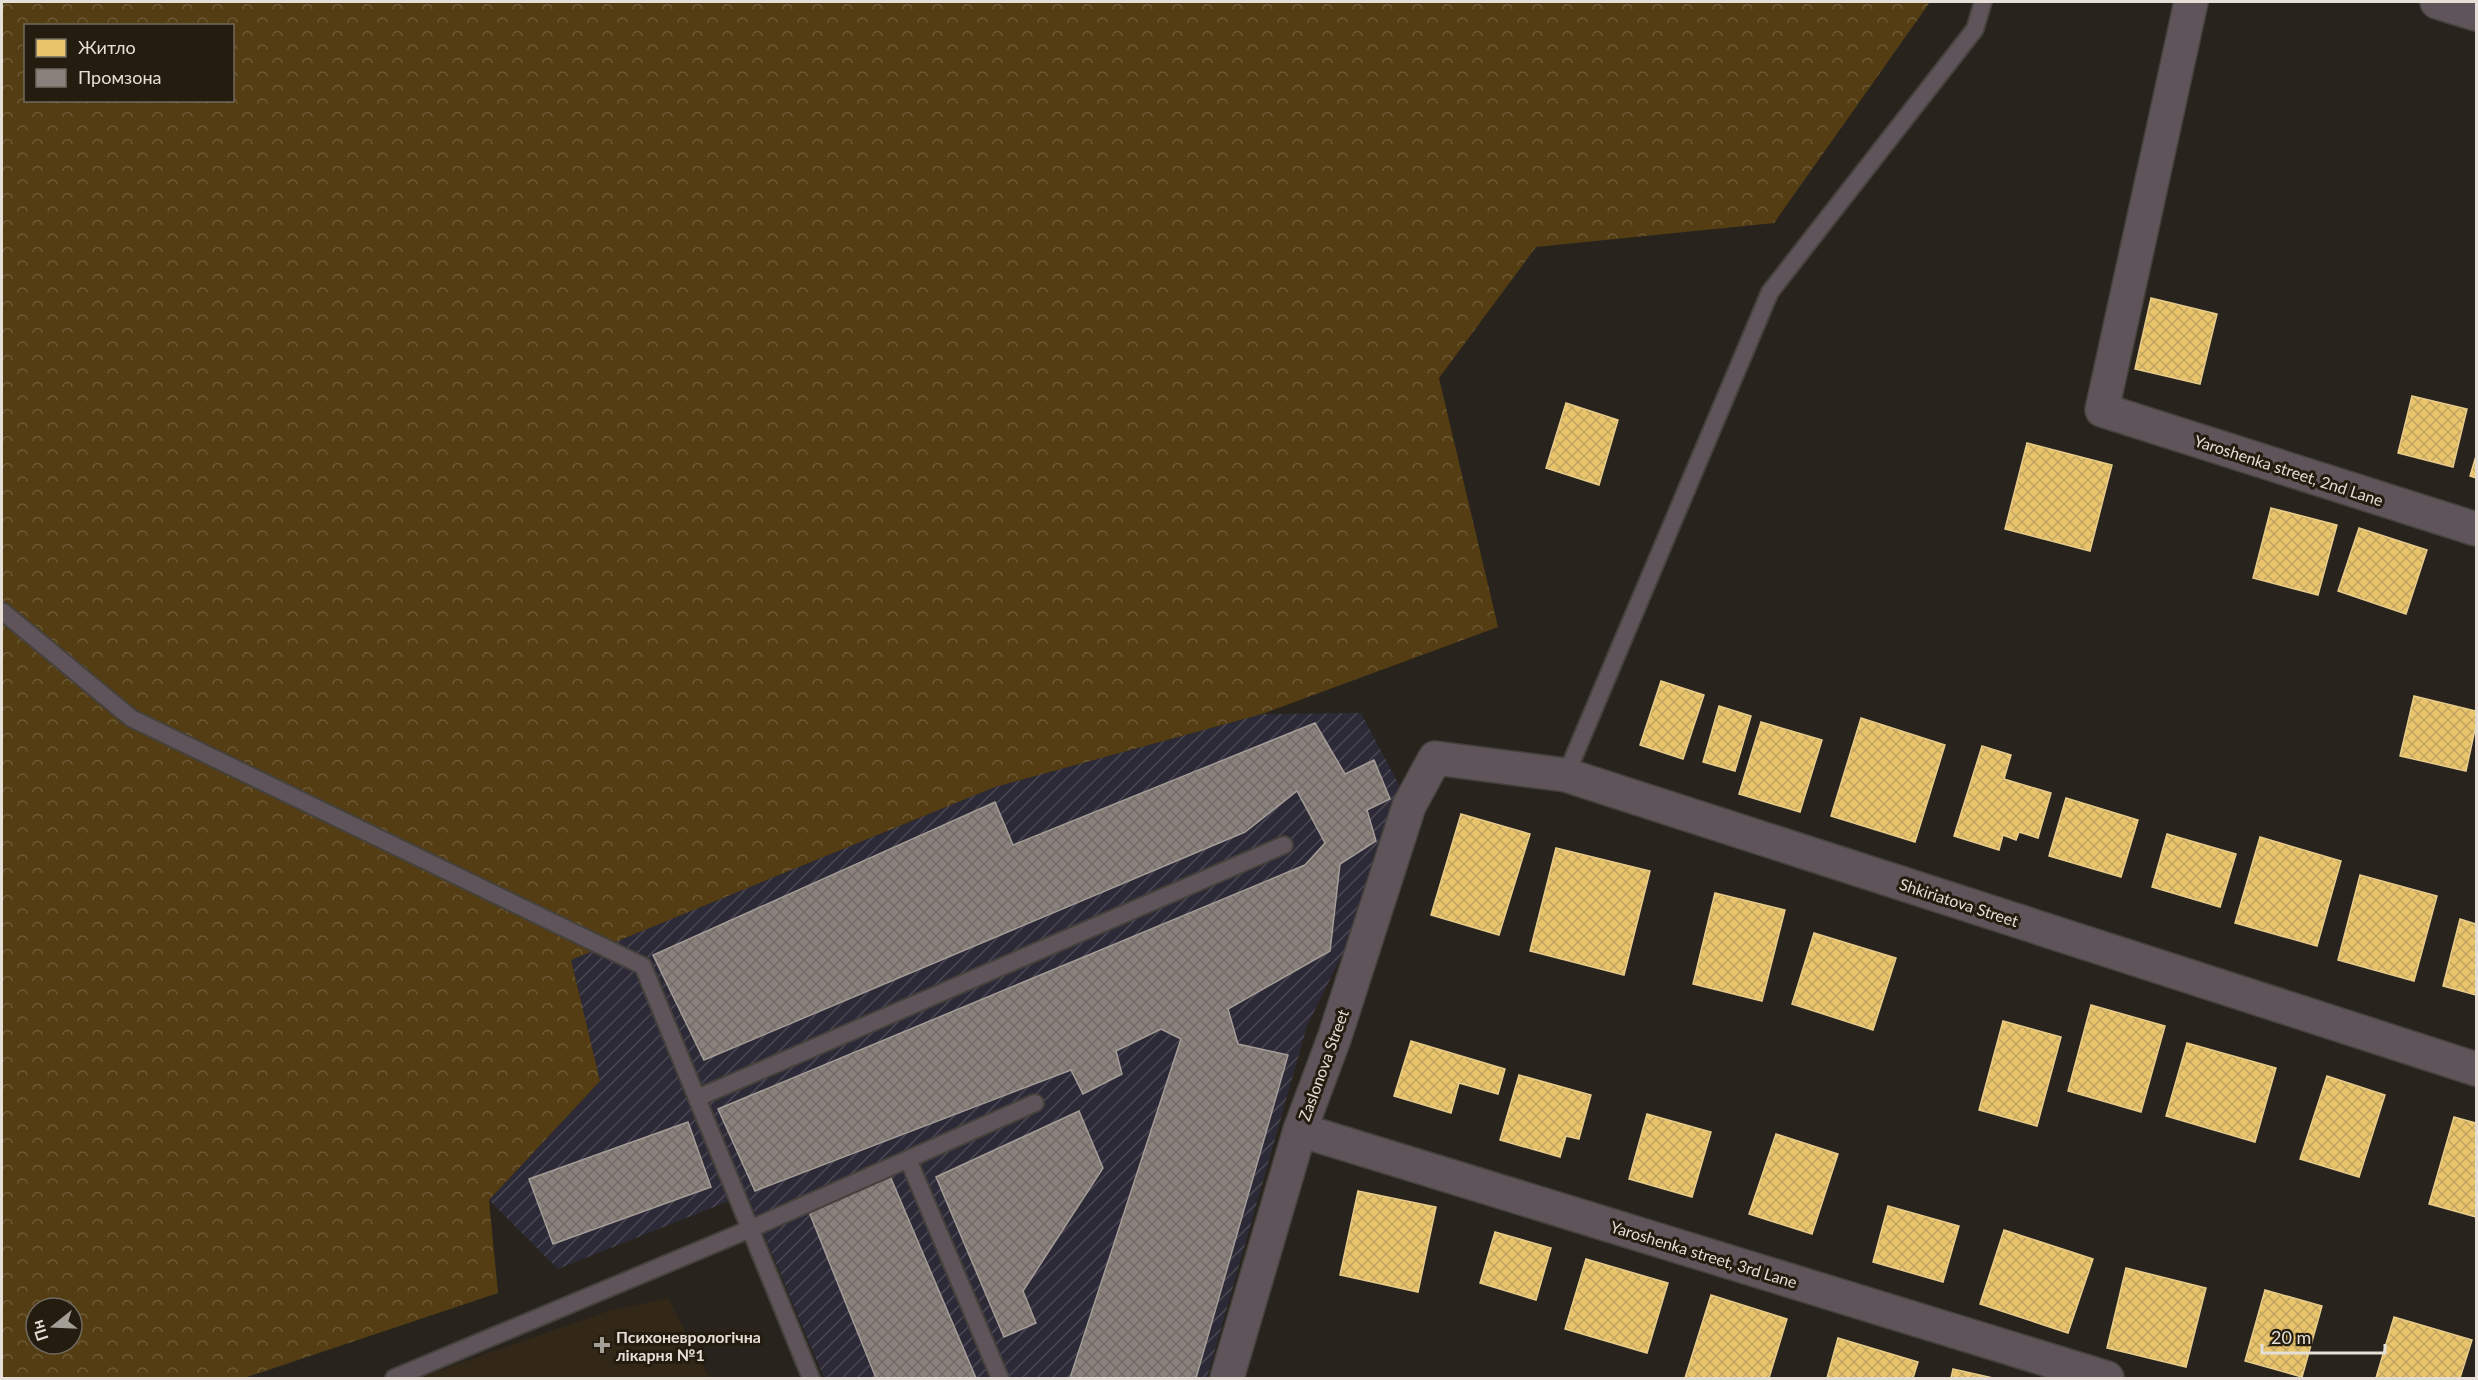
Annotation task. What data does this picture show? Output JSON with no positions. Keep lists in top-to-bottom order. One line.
{"streets":{"street":["Yaroshenka street, 2nd Lane","Shkiriatova Street","Zaslonova Street","Yaroshenka street, 3rd Lane"]},"crossings":[["Shkiriatova Street","Zaslonova Street"],["Zaslonova Street","Yaroshenka street, 3rd Lane"]],"places":{"health":["Психоневрологічна лікарня №1"]},"legend":["Житло","Промзона"],"scale_bar":"20 m","north":"left"}
